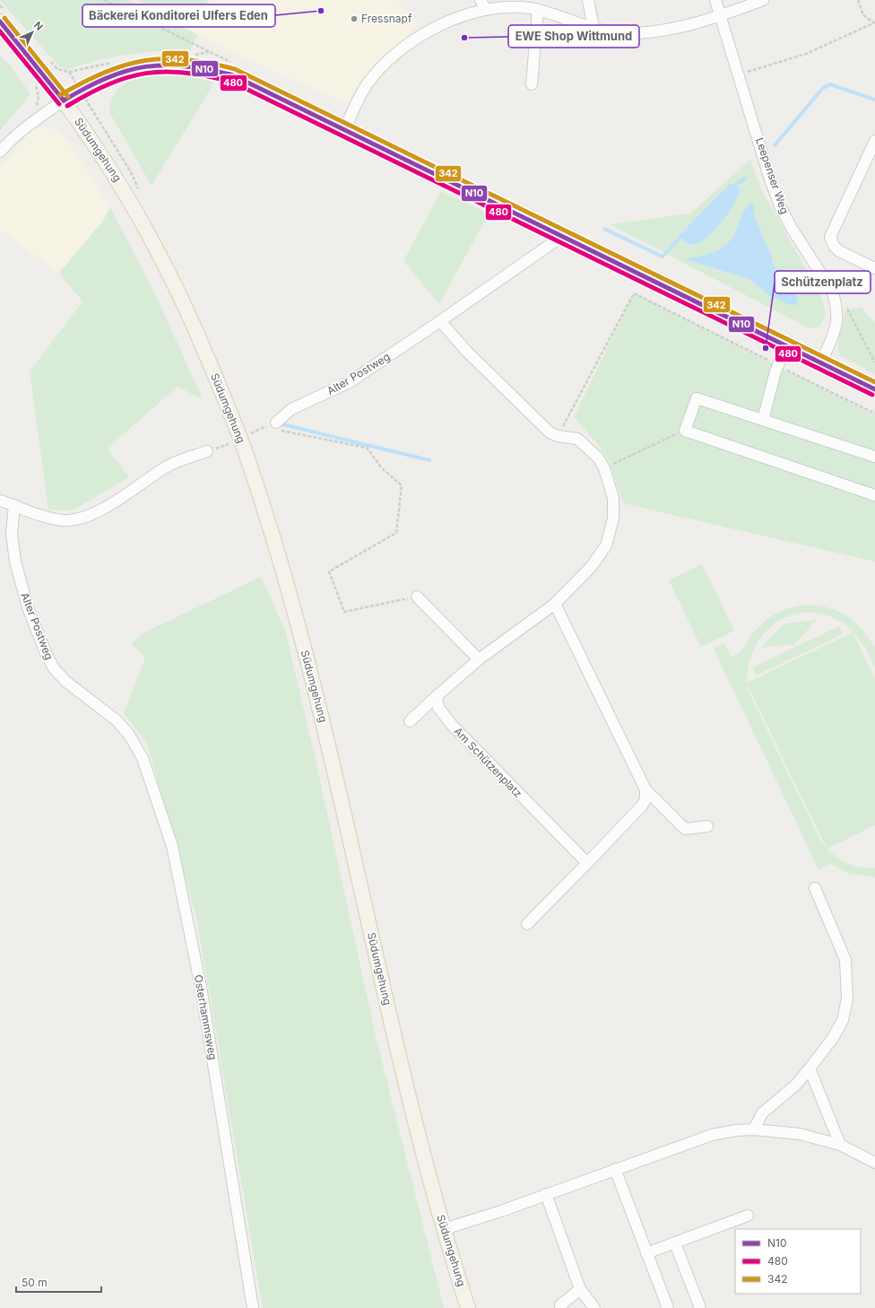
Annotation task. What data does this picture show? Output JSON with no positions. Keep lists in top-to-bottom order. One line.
{"streets":{"main road":["Südumgehung"],"street":["Leepenser Weg","Alter Postweg","Am Schützenplatz","Osterhammsweg"]},"crossings":[["Alter Postweg","Osterhammsweg"]],"places":["Bäckerei Konditorei Ulfers Eden","Fressnapf","EWE Shop Wittmund","Schützenplatz"],"lines":["transit line 342","transit line N10","transit line 480"],"legend":["N10","480","342"],"scale_bar":"50 m","north":"top right"}
